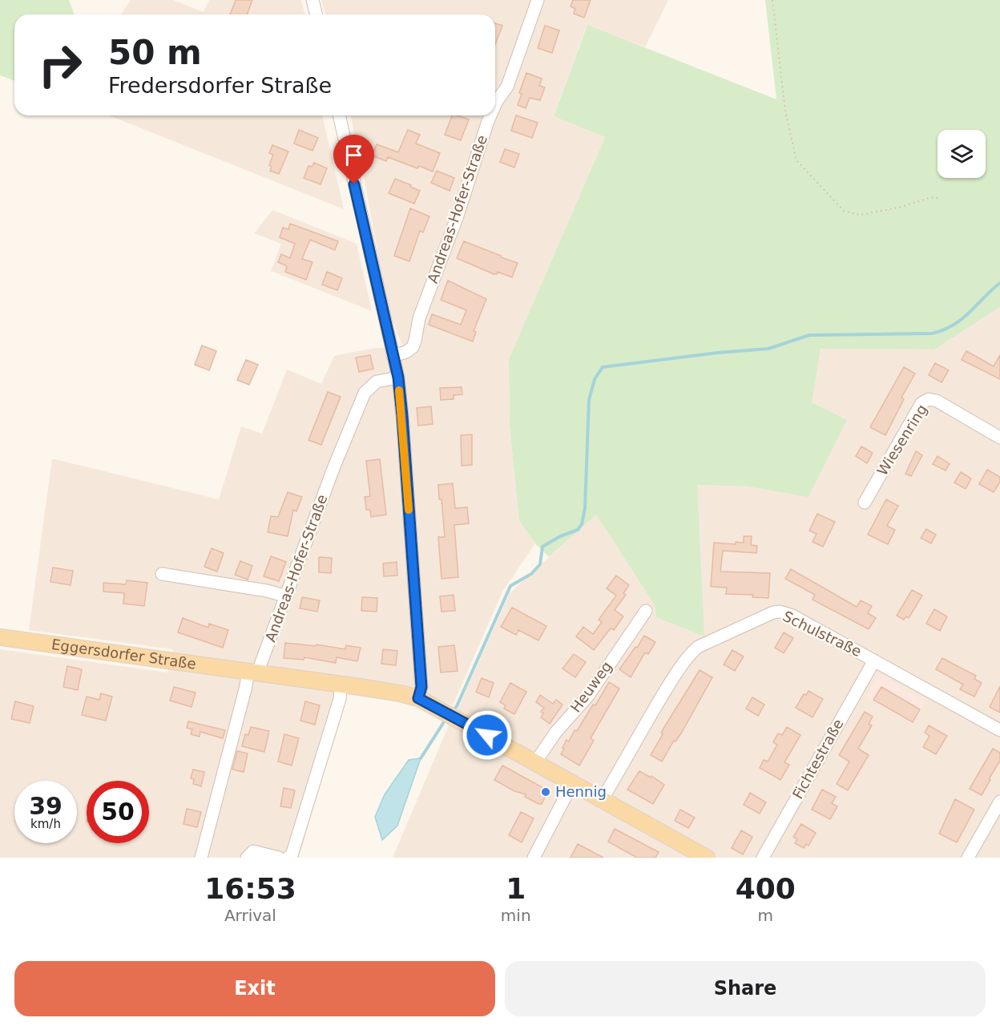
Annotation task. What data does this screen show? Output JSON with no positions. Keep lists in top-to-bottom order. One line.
{"streets":{"main road":["Eggersdorfer Straße"],"street":["Andreas-Hofer-Straße","Wiesenring","Schulstraße","Heuweg","Fichtestraße"]},"crossings":[["Andreas-Hofer-Straße","Eggersdorfer Straße"],["Schulstraße","Eggersdorfer Straße"],["Schulstraße","Fichtestraße"],["Eggersdorfer Straße","Heuweg"]],"places":["Hennig"],"page":{"turn":["50 m","Fredersdorfer Straße"],"speed":"39 km/h","limit":"50","eta":["16:53","Arrival","1","min","400","m"],"buttons":["Exit","Share"]}}
